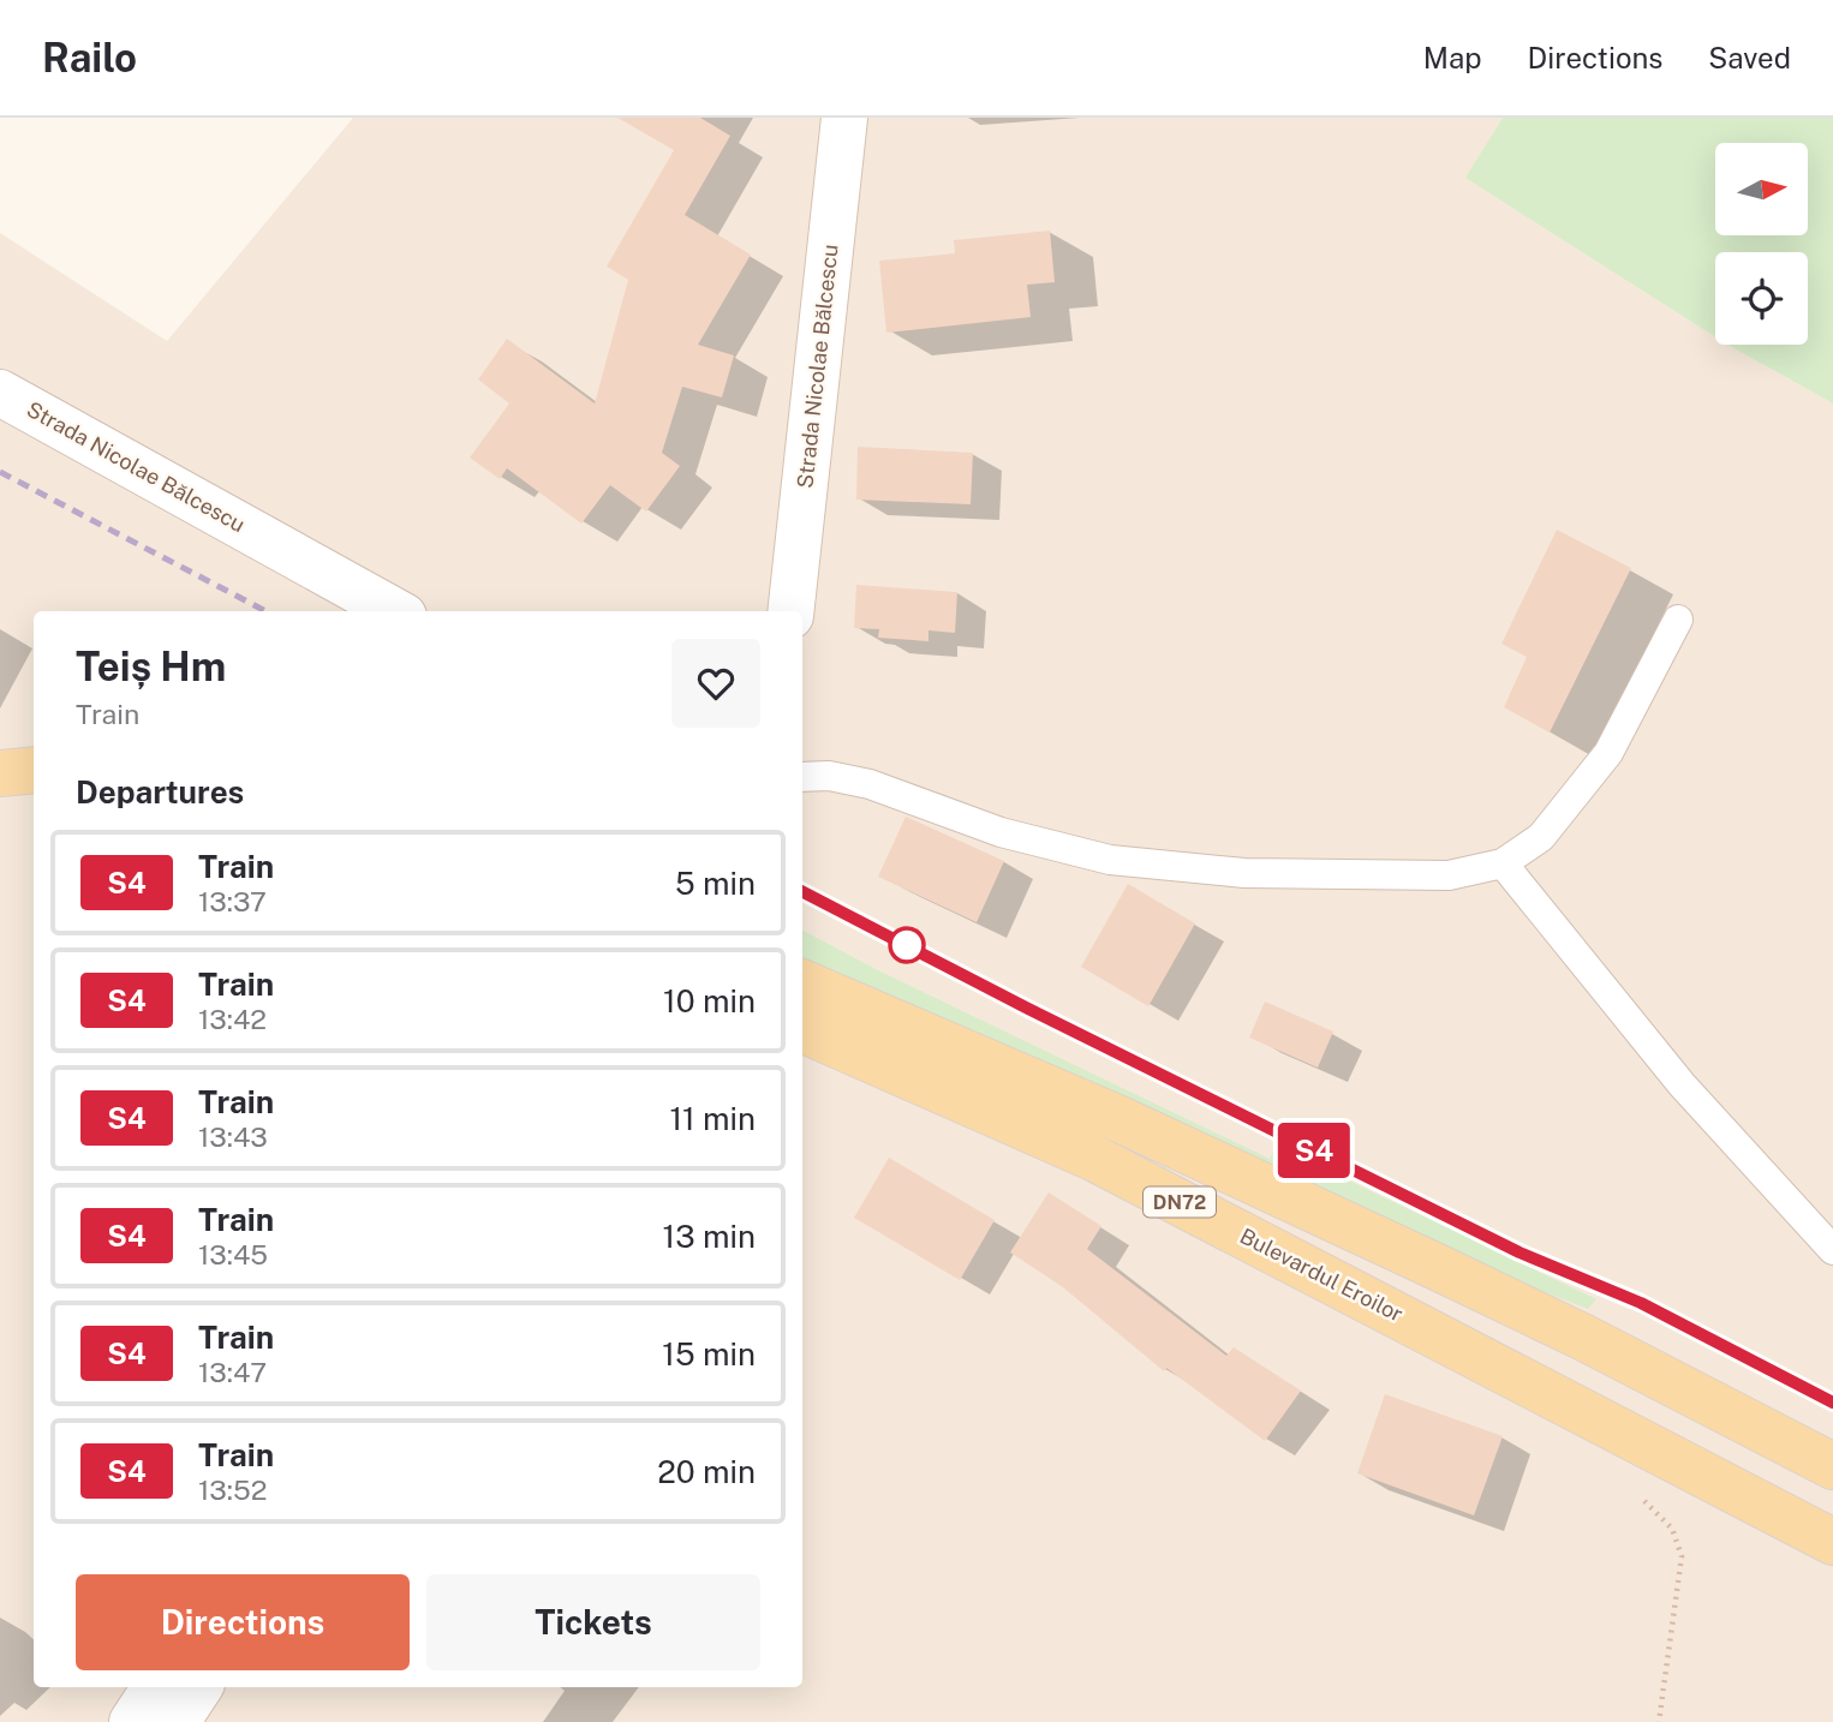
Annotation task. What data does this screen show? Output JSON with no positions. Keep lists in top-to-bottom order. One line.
{"streets":{"main road":["Strada Nicolae Bălcescu","DN72","Bulevardul Eroilor"]},"north":"right","page":{"header":"Railo","nav":["Map","Directions","Saved"],"on_map":"S4","heading":[["Teiș Hm","Train"],"Departures"],"list":[{"mark":"S4","name":"Train","note":"13:37","value":"5 min"},{"mark":"S4","name":"Train","note":"13:42","value":"10 min"},{"mark":"S4","name":"Train","note":"13:43","value":"11 min"},{"mark":"S4","name":"Train","note":"13:45","value":"13 min"},{"mark":"S4","name":"Train","note":"13:47","value":"15 min"},{"mark":"S4","name":"Train","note":"13:52","value":"20 min"}],"buttons":["Directions","Tickets"]}}
